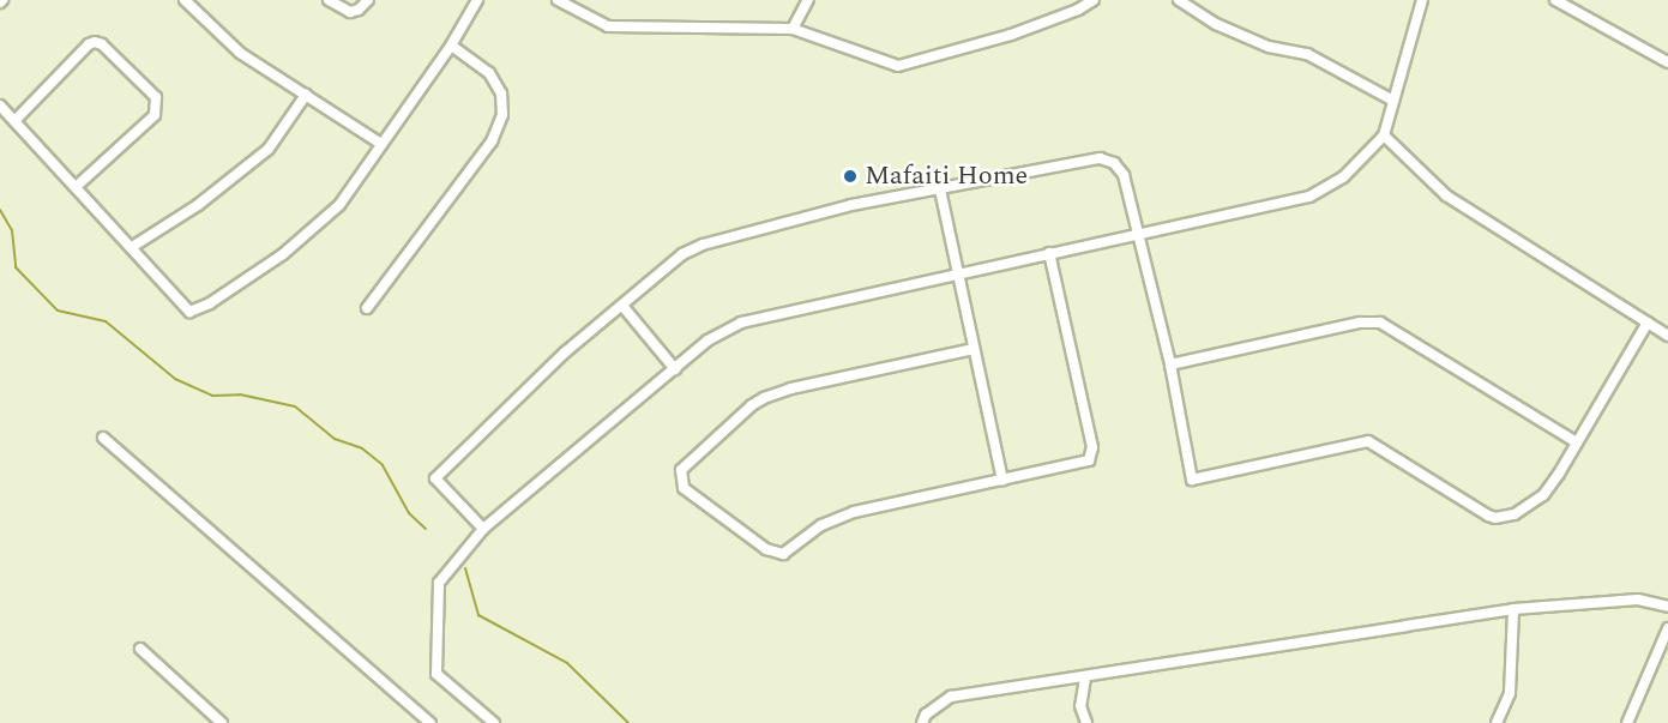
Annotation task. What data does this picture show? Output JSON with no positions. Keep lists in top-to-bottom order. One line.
{"places":["Mafaiti Home"]}
